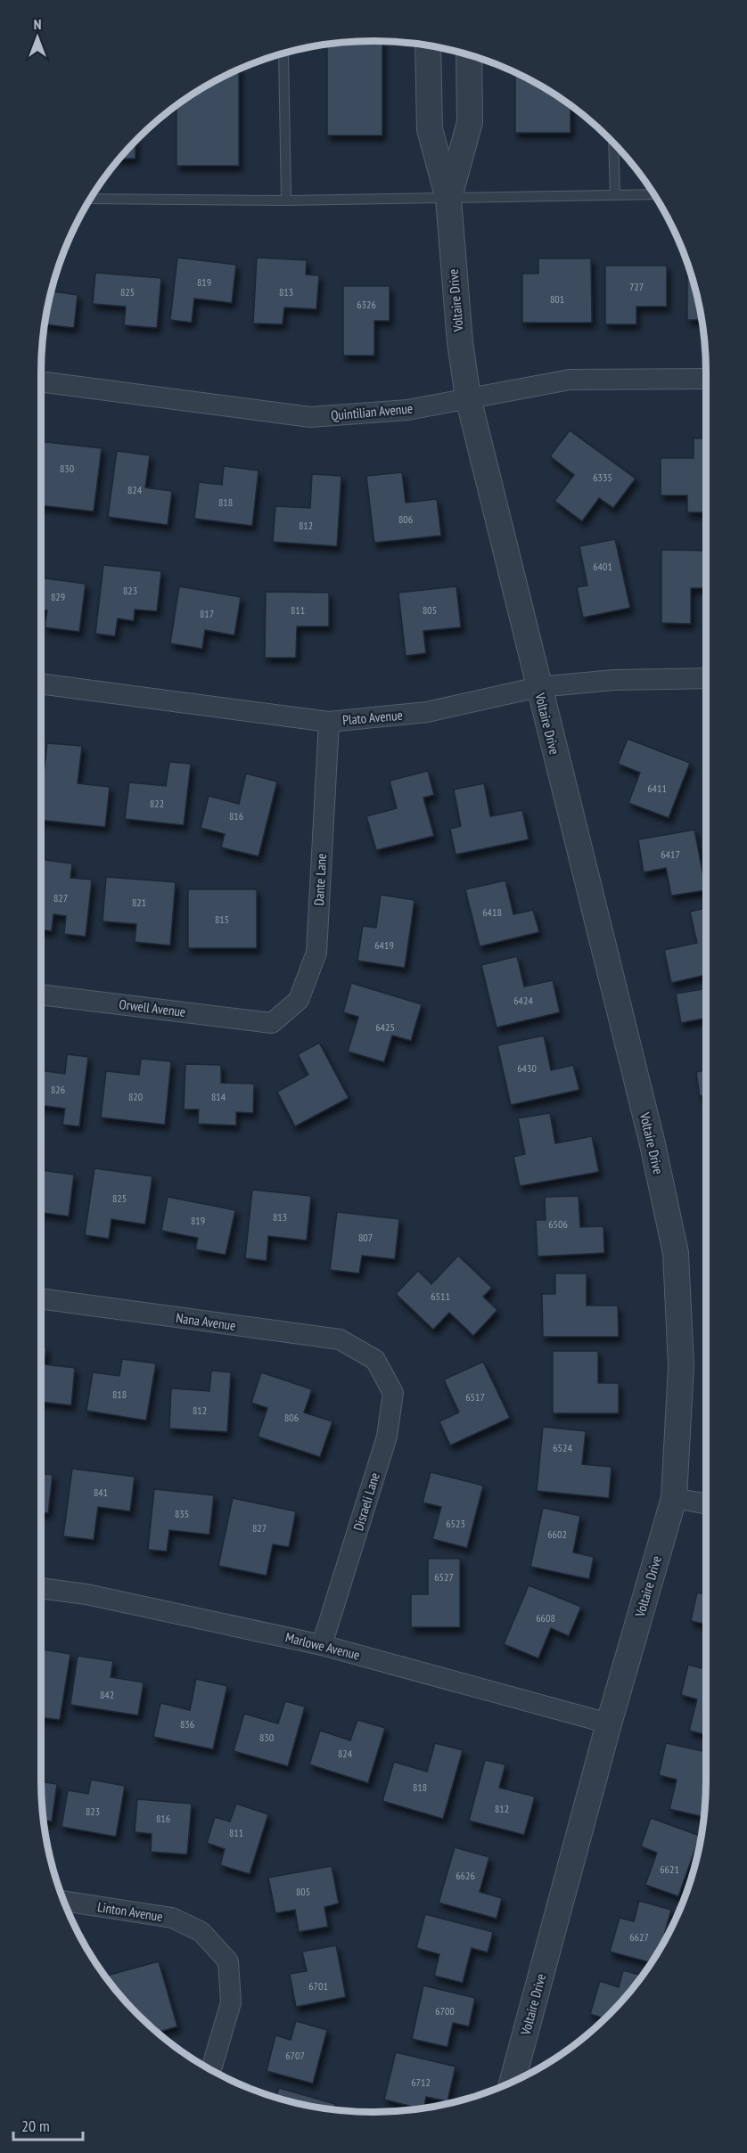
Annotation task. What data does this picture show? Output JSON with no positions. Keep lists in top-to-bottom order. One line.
{"streets":{"street":["Voltaire Drive","Quintilian Avenue","Plato Avenue","Dante Lane","Orwell Avenue","Nana Avenue","Disraeli Lane","Marlowe Avenue","Linton Avenue"]},"crossings":[["Voltaire Drive","Quintilian Avenue"],["Voltaire Drive","Plato Avenue"],["Voltaire Drive","Marlowe Avenue"],["Plato Avenue","Dante Lane"],["Dante Lane","Orwell Avenue"],["Nana Avenue","Disraeli Lane"],["Disraeli Lane","Marlowe Avenue"]],"house_numbers":["819","727","825","813","801","6326","830","6335","824","818","806","812","6401","823","829","811","805","817","6411","822","816","6417","827","821","6418","815","6419","6424","6425","6430","826","820","814","825","813","819","6506","807","6511","818","6517","812","806","6524","841","835","6523","827","6602","6527","6608","842","836","830","824","818","812","823","816","811","6621","6626","805","6627","6701","6700","6707","6712"],"scale_bar":"20 m","north":"top"}
